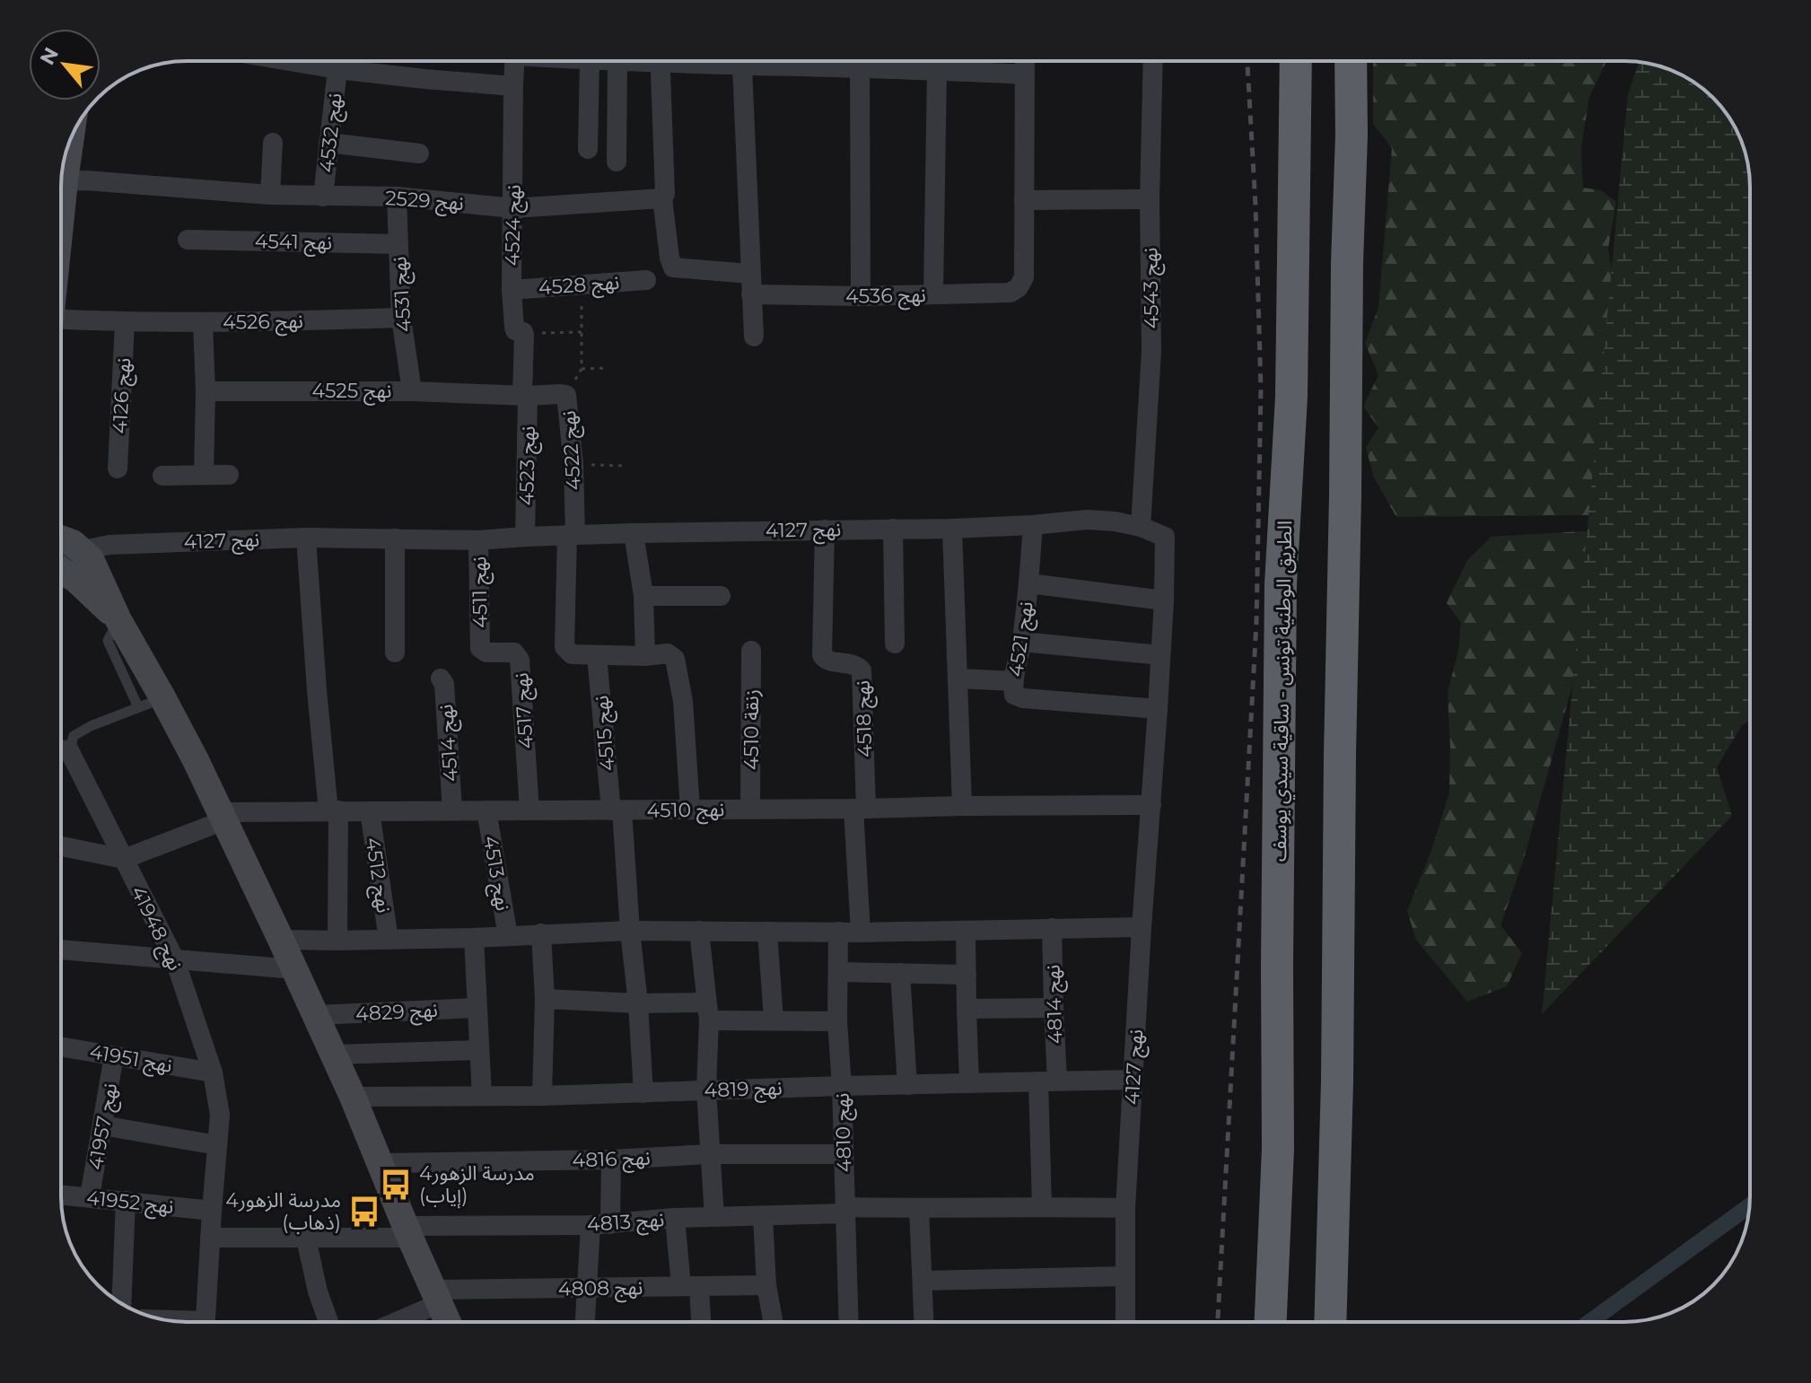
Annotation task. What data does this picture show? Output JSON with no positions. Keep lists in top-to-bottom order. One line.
{"streets":{"highway":["الطريق الوطنية تونس - ساقية سيدي يوسف"],"street":["نهج 4532","نهج 2529","نهج 4524","نهج 4541","نهج 4528","نهج 4543","نهج 4531","نهج 4536","نهج 4526","نهج 4525","نهج 4126","نهج 4522","نهج 4523","نهج 4127","نهج 4511","نهج 4521","نهج 4517","نهج 4518","زنقة 4510","نهج 4515","نهج 4514","نهج 4510","نهج 4513","نهج 4512","نهج 41948","نهج 4814","نهج 4829","نهج 41951","نهج 4819","نهج 41957","نهج 4810","نهج 4816","نهج 41952","نهج 4813","نهج 4808"]},"crossings":[["نهج 4532","نهج 2529"],["نهج 2529","نهج 4524"],["نهج 2529","نهج 4531"],["نهج 4524","نهج 4528"],["نهج 4524","نهج 4525"],["نهج 4524","نهج 4523"],["نهج 4541","نهج 4531"],["نهج 4543","نهج 4127"],["نهج 4531","نهج 4526"],["نهج 4531","نهج 4525"],["نهج 4526","نهج 4126"],["نهج 4525","نهج 4522"],["نهج 4525","نهج 4523"],["نهج 4522","نهج 4127"],["نهج 4522","نهج 4515"],["نهج 4523","نهج 4127"],["نهج 4127","نهج 4511"],["نهج 4127","نهج 4521"],["نهج 4127","نهج 4518"],["نهج 4127","نهج 4510"],["نهج 4127","نهج 4819"],["نهج 4127","نهج 4813"],["نهج 4511","نهج 4517"],["نهج 4517","نهج 4510"],["نهج 4518","نهج 4510"],["زنقة 4510","نهج 4510"],["نهج 4515","نهج 4510"],["نهج 4515","نهج 4819"],["نهج 4514","نهج 4510"],["نهج 4510","نهج 4513"],["نهج 4510","نهج 4512"],["نهج 41948","نهج 41951"],["نهج 41948","نهج 41952"],["نهج 4814","نهج 4819"],["نهج 4814","نهج 4813"],["نهج 41951","نهج 41957"],["نهج 4819","نهج 4810"],["نهج 41957","نهج 41952"],["نهج 4810","نهج 4816"],["نهج 4810","نهج 4813"]],"places":{"bus stop":["مدرسة الزهور4 (إياب)","مدرسة الزهور4 (ذهاب)"]},"north":"top left"}
